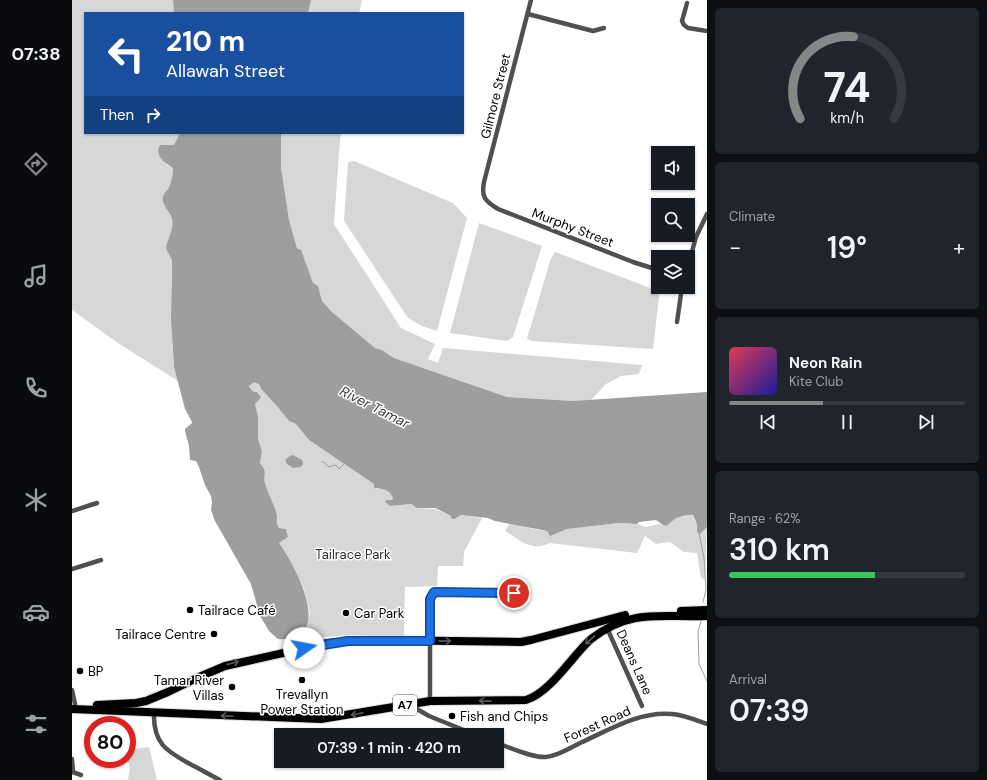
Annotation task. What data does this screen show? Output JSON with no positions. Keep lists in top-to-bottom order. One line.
{"streets":{"highway":["A7"],"street":["Gilmore Street","Murphy Street","Deans Lane","Forest Road"]},"crossings":[["Gilmore Street","Murphy Street"],["Deans Lane","A7"]],"water":["River Tamar"],"parks":["Tailrace Park"],"places":["Tailrace Café","Car Park","Tailrace Centre","BP","Trevallyn Power Station","Tamar River Villas","Fish and Chips"],"page":{"tabs":"07:38","turn":["210 m","Allawah Street"],"then":"Then","tile":["Climate",["Range · 62%","310 km"],["Arrival","07:39"]],"heat":["−","19°","+"],"song":["Neon Rain","Kite Club"],"limit":"80","trip":"07:39 · 1 min · 420 m","gauge":["74","km/h"]}}
